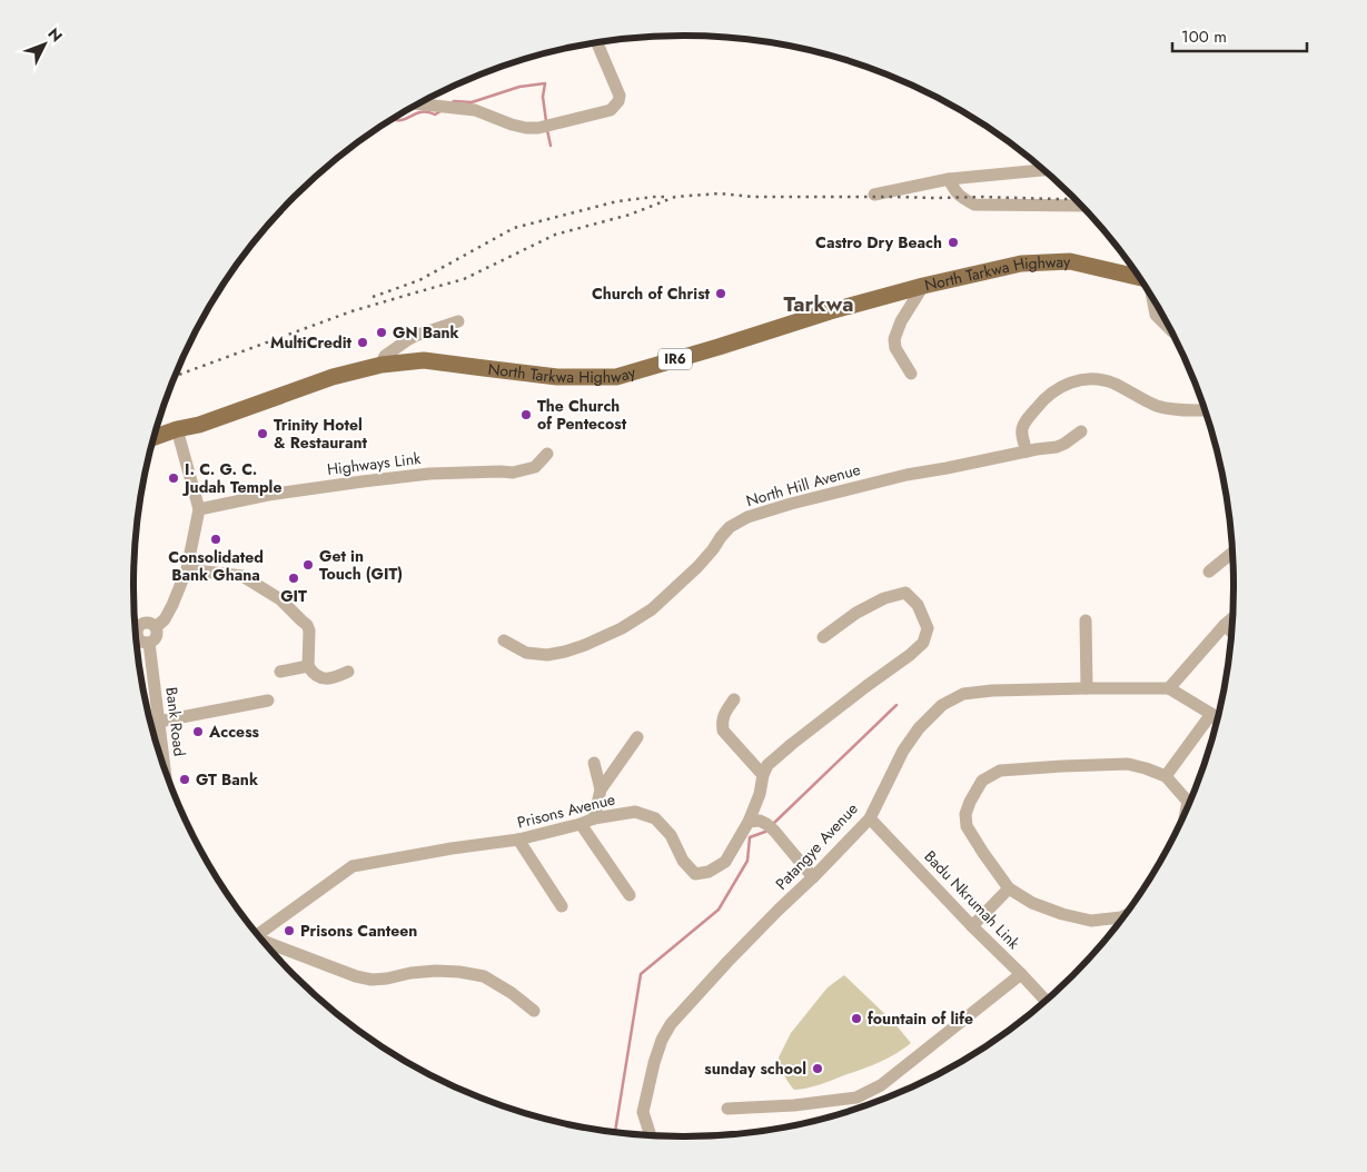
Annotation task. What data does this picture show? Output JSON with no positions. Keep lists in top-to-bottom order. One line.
{"streets":{"main road":["North Tarkwa Highway","IR6"],"street":["Highways Link","North Hill Avenue","Bank Road","Prisons Avenue","Patangye Avenue","Badu Nkrumah Link"]},"crossings":[["Patangye Avenue","Badu Nkrumah Link"]],"districts":["Tarkwa"],"places":["Castro Dry Beach","Church of Christ","GN Bank","MultiCredit","The Church of Pentecost","Trinity Hotel & Restaurant","I. C. G. C. Judah Temple","Consolidated Bank Ghana","Get in Touch (GIT)","GIT","Access","GT Bank","Prisons Canteen","fountain of life","sunday school"],"scale_bar":"100 m","north":"top right"}
